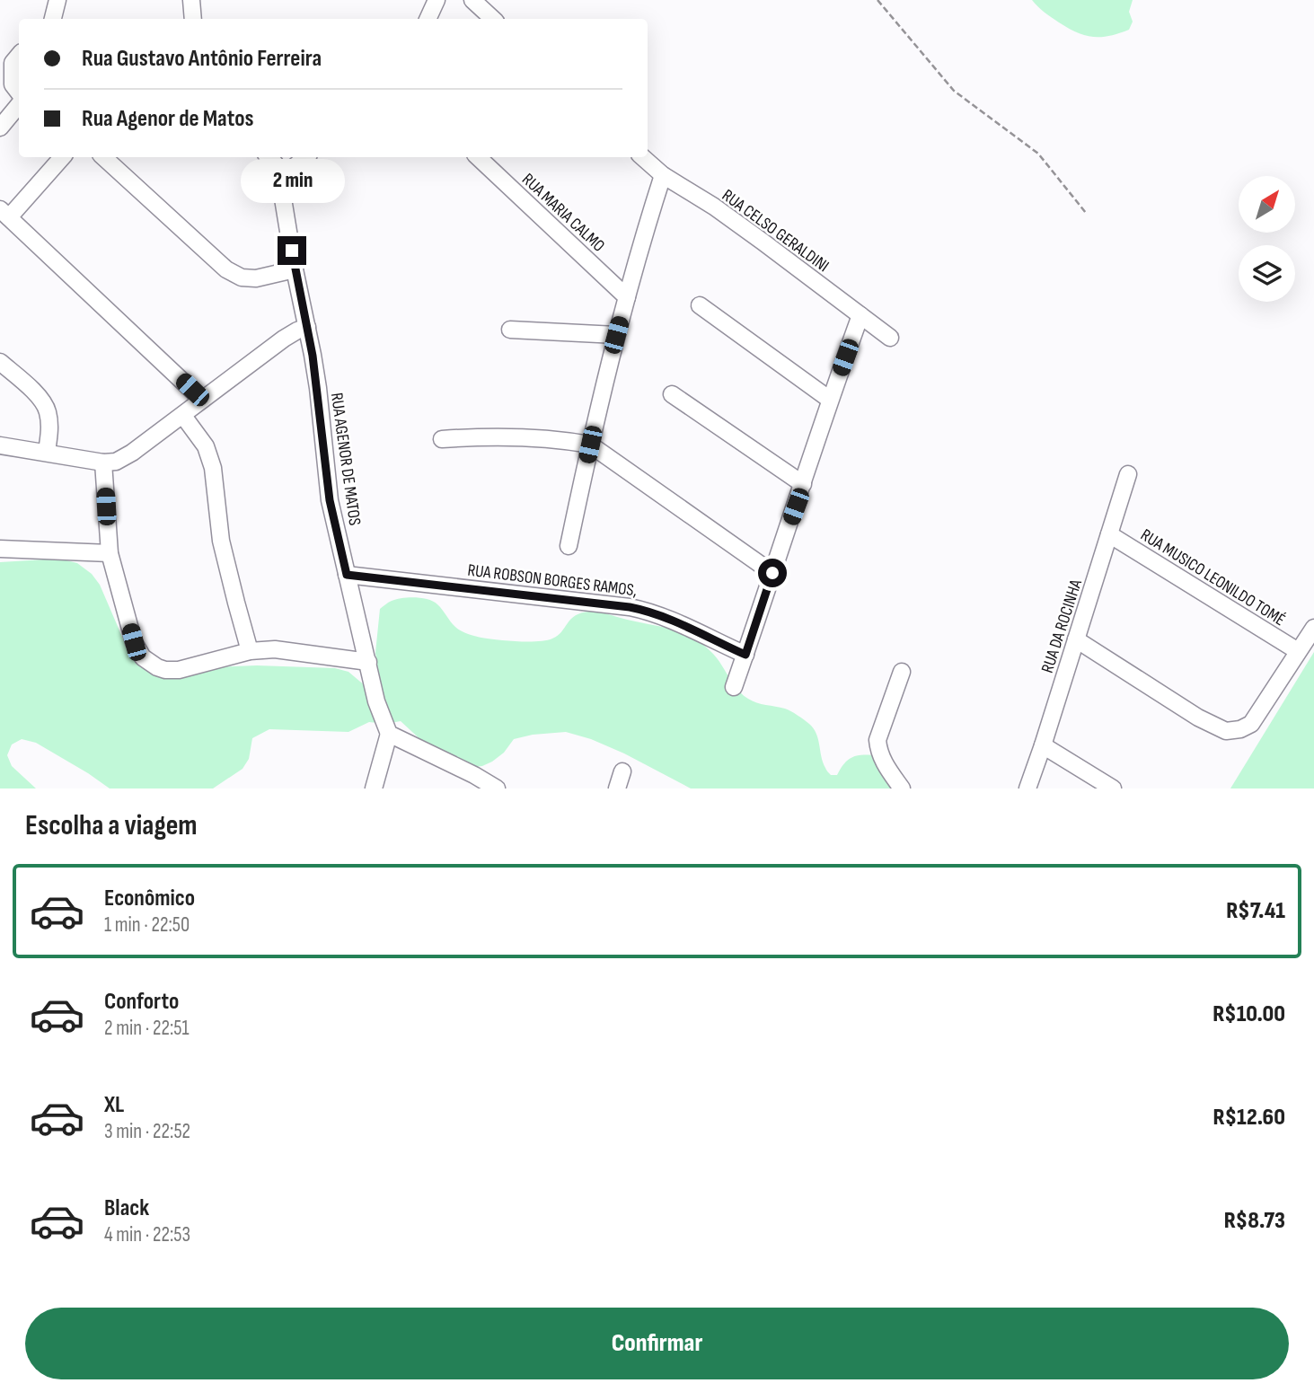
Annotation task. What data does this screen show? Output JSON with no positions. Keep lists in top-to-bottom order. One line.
{"streets":{"street":["RUA MARIA CALMO","RUA CELSO GERALDINI","RUA AGENOR DE MATOS","RUA MUSICO LEONILDO TOMÉ","RUA ROBSON BORGES RAMOS,","RUA DA ROCINHA"]},"crossings":[["RUA AGENOR DE MATOS","RUA ROBSON BORGES RAMOS,"],["RUA MUSICO LEONILDO TOMÉ","RUA DA ROCINHA"]],"north":"top right","page":{"banner":["Rua Gustavo Antônio Ferreira","Rua Agenor de Matos"],"bubble":"2 min","heading":"Escolha a viagem","list":[{"name":"Econômico","note":"1 min · 22:50","value":"R$7.41"},{"name":"Conforto","note":"2 min · 22:51","value":"R$10.00"},{"name":"XL","note":"3 min · 22:52","value":"R$12.60"},{"name":"Black","note":"4 min · 22:53","value":"R$8.73"}],"buttons":"Confirmar"}}
